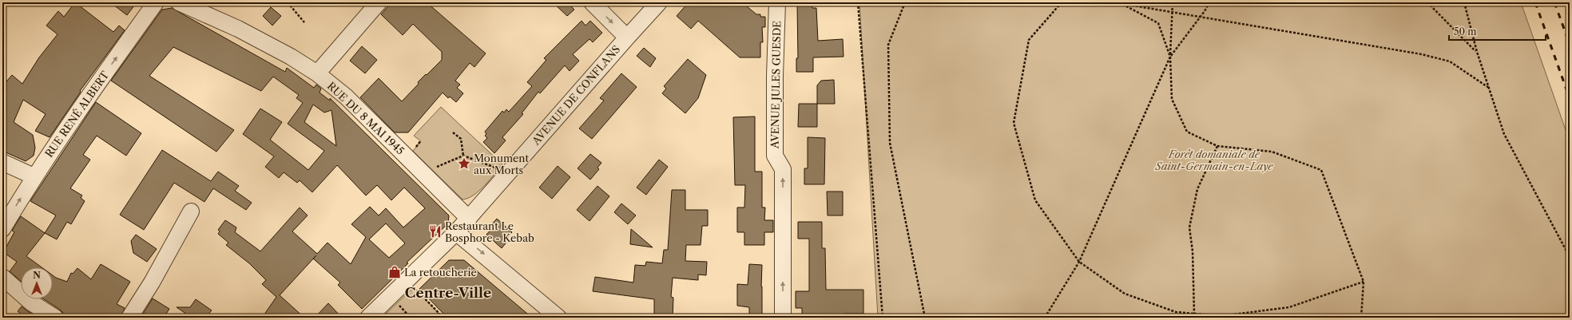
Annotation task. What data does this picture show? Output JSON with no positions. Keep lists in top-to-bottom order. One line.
{"streets":{"street":["AVENUE JULES GUESDE","AVENUE DE CONFLANS","RUE RENÉ ALBERT","RUE DU 8 MAI 1945"]},"crossings":[["AVENUE DE CONFLANS","RUE DU 8 MAI 1945"]],"one_way":["AVENUE JULES GUESDE","RUE RENÉ ALBERT"],"districts":["Centre-Ville"],"parks":["Forêt domaniale de Saint-Germain-en-Laye"],"places":{"place":["Monument aux Morts"],"restaurant":["Restaurant Le Bosphore - Kebab"],"shop":["La retoucherie"]},"scale_bar":"50 m","north":"top"}
